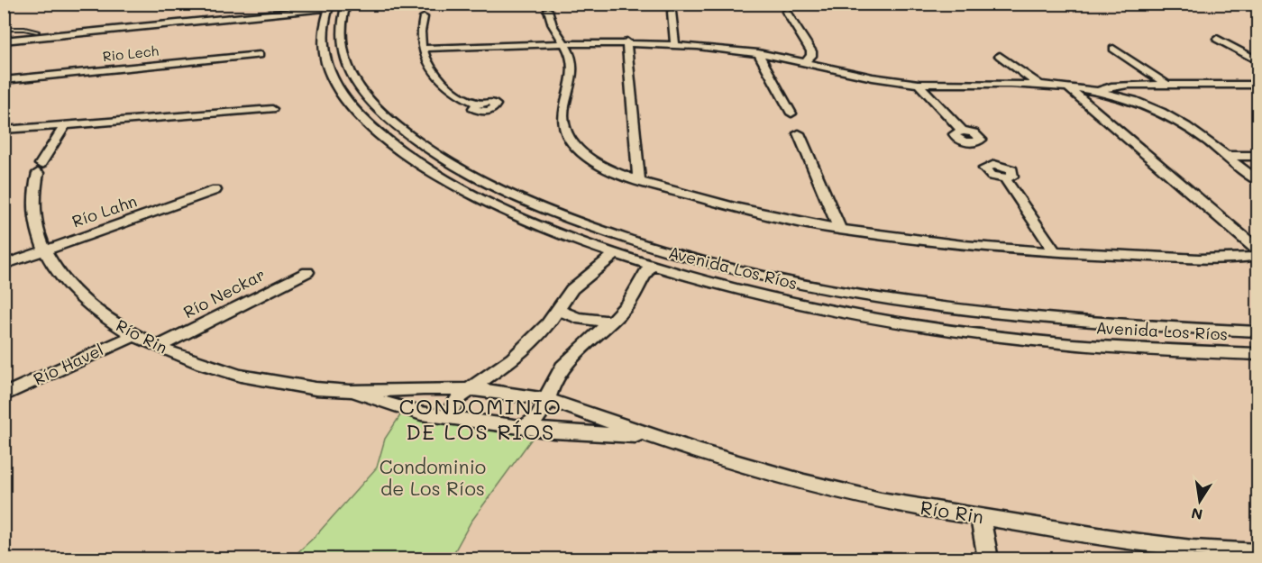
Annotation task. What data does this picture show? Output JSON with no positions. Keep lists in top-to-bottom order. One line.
{"streets":{"street":["Rio Lech","Río Lahn","Avenida Los Ríos","Río Neckar","Río Rin","Río Havel"]},"crossings":[["Río Lahn","Río Rin"],["Río Neckar","Río Rin"],["Río Rin","Río Havel"]],"districts":["CONDOMINIO DE LOS RÍOS"],"parks":["Condominio de Los Ríos"],"north":"bottom"}
